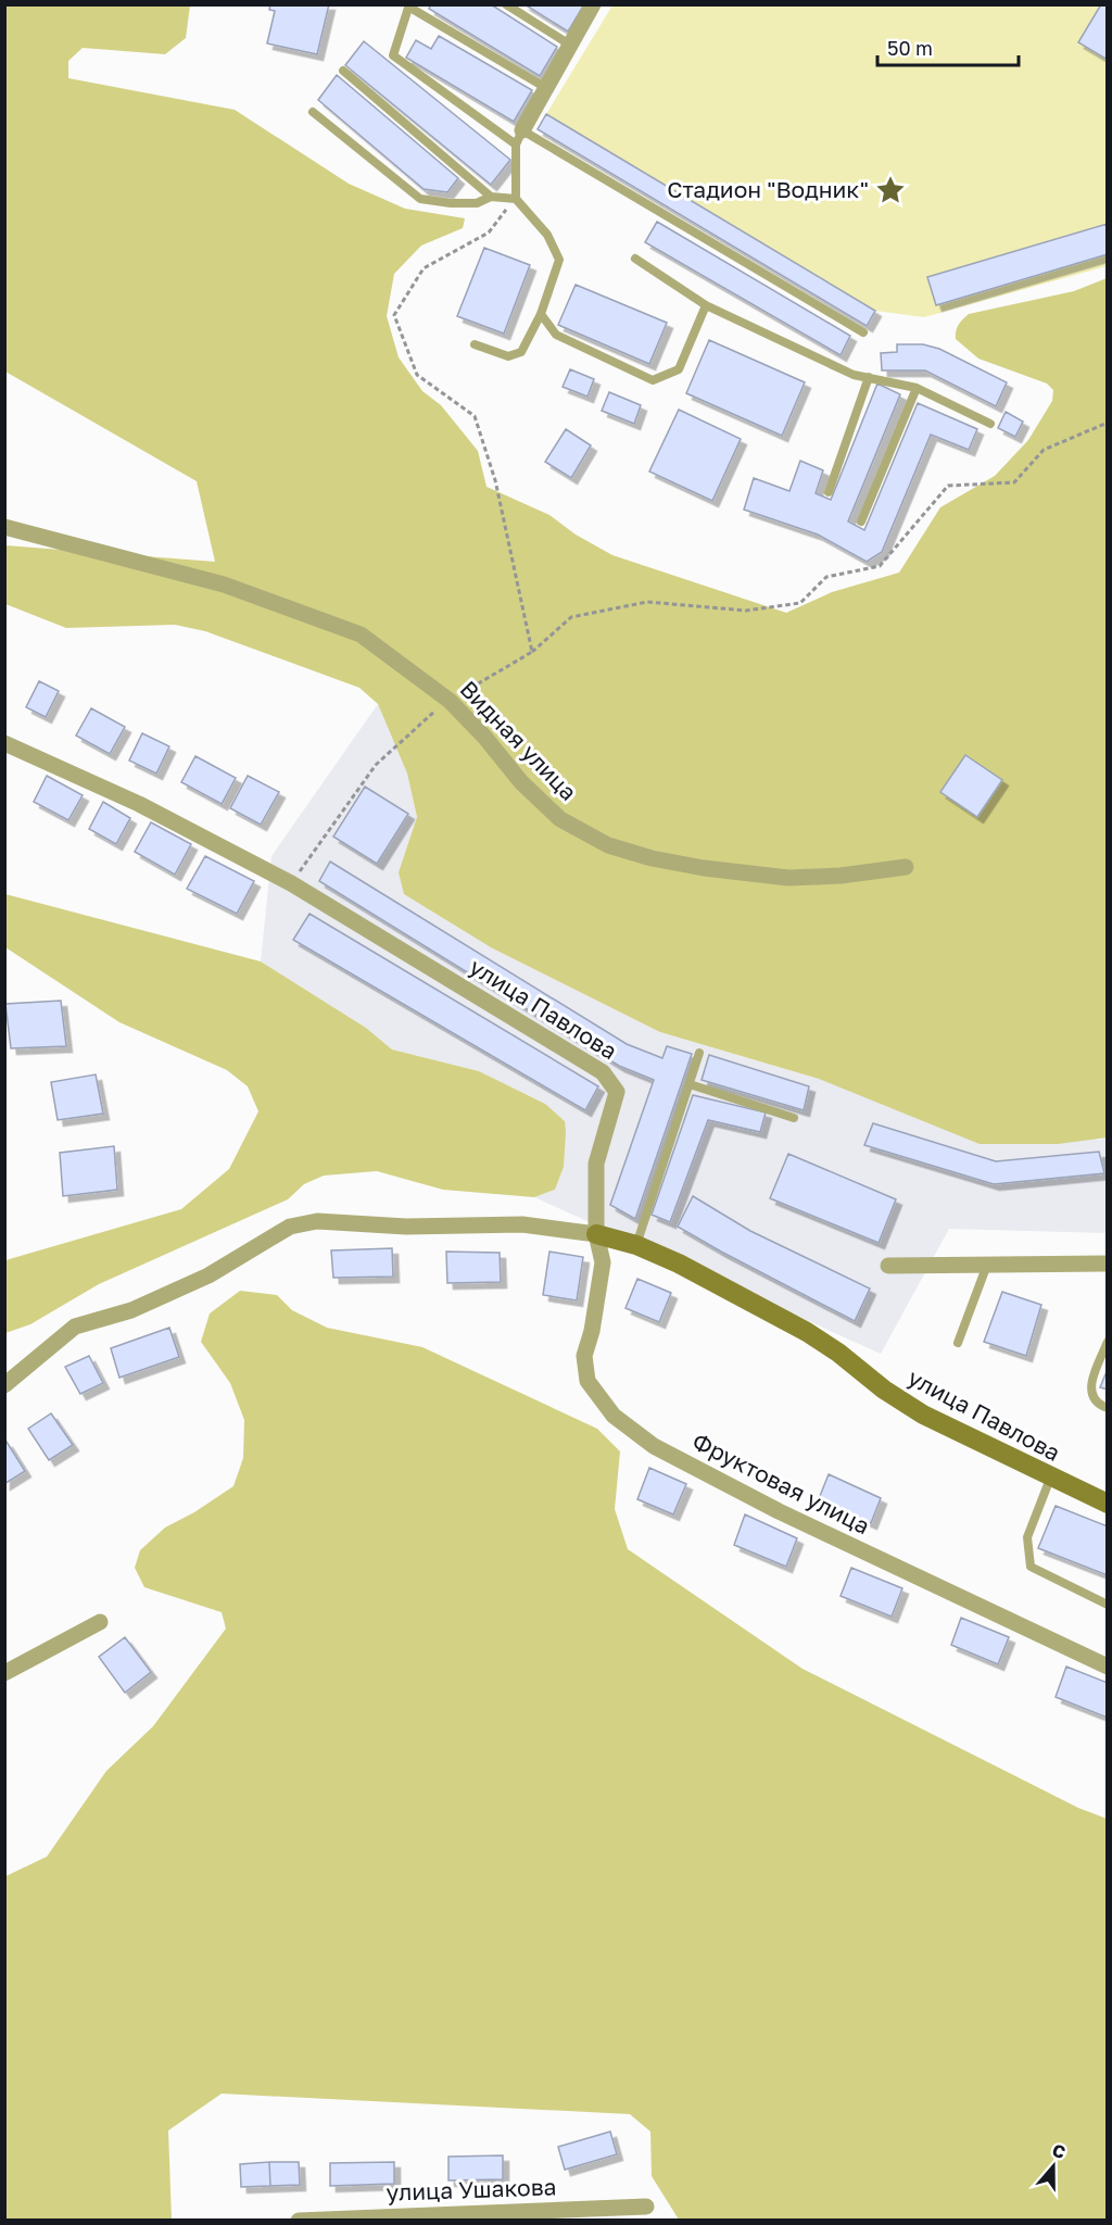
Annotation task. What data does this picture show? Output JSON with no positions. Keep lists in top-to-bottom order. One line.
{"streets":{"street":["Видная улица","улица Павлова","Фруктовая улица","улица Ушакова"]},"crossings":[["улица Павлова","Фруктовая улица"]],"places":{"place":["Стадион \"Водник\""]},"scale_bar":"50 m","north":"top"}
